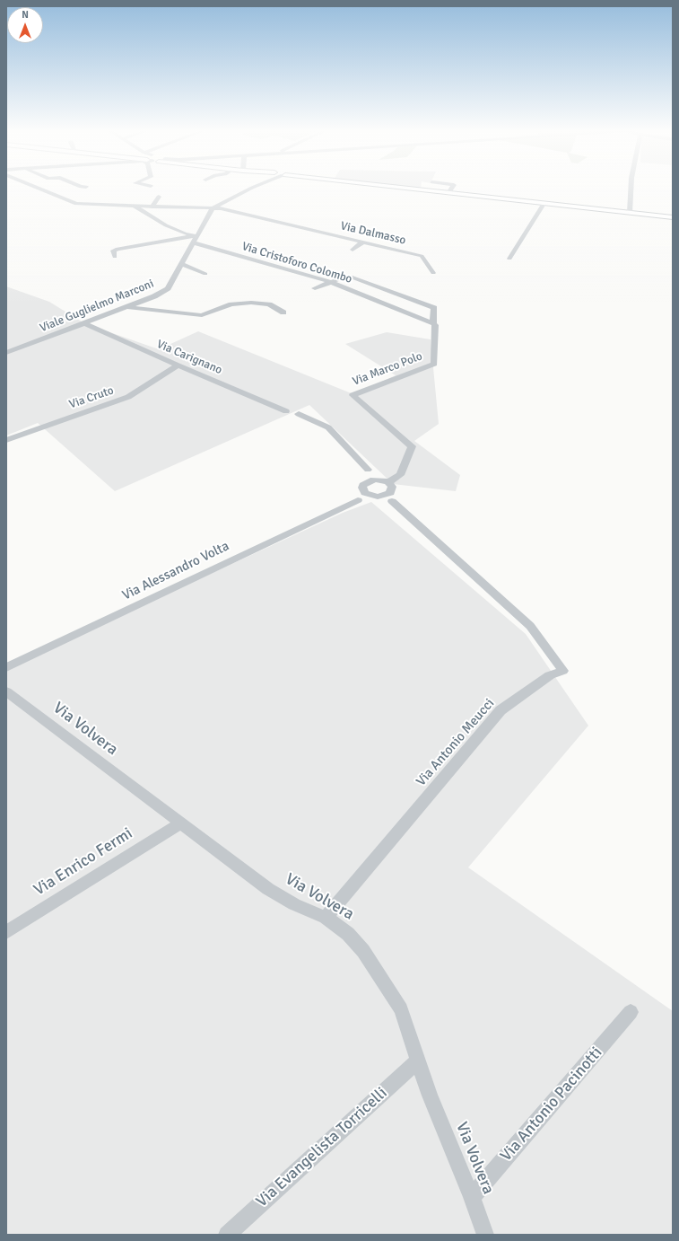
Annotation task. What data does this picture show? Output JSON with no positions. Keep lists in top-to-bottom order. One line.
{"streets":{"street":["Via Dalmasso","Via Cristoforo Colombo","Viale Guglielmo Marconi","Via Carignano","Via Marco Polo","Via Cruto","Via Alessandro Volta","Via Volvera","Via Antonio Meucci","Via Enrico Fermi","Via Antonio Pacinotti","Via Evangelista Torricelli"]},"crossings":[["Via Dalmasso","Via Cristoforo Colombo"],["Via Dalmasso","Viale Guglielmo Marconi"],["Via Cristoforo Colombo","Viale Guglielmo Marconi"],["Via Cristoforo Colombo","Via Marco Polo"],["Viale Guglielmo Marconi","Via Carignano"],["Via Carignano","Via Cruto"],["Via Alessandro Volta","Via Antonio Meucci"],["Via Volvera","Via Antonio Meucci"],["Via Volvera","Via Enrico Fermi"],["Via Volvera","Via Antonio Pacinotti"],["Via Volvera","Via Evangelista Torricelli"]],"north":"top"}
